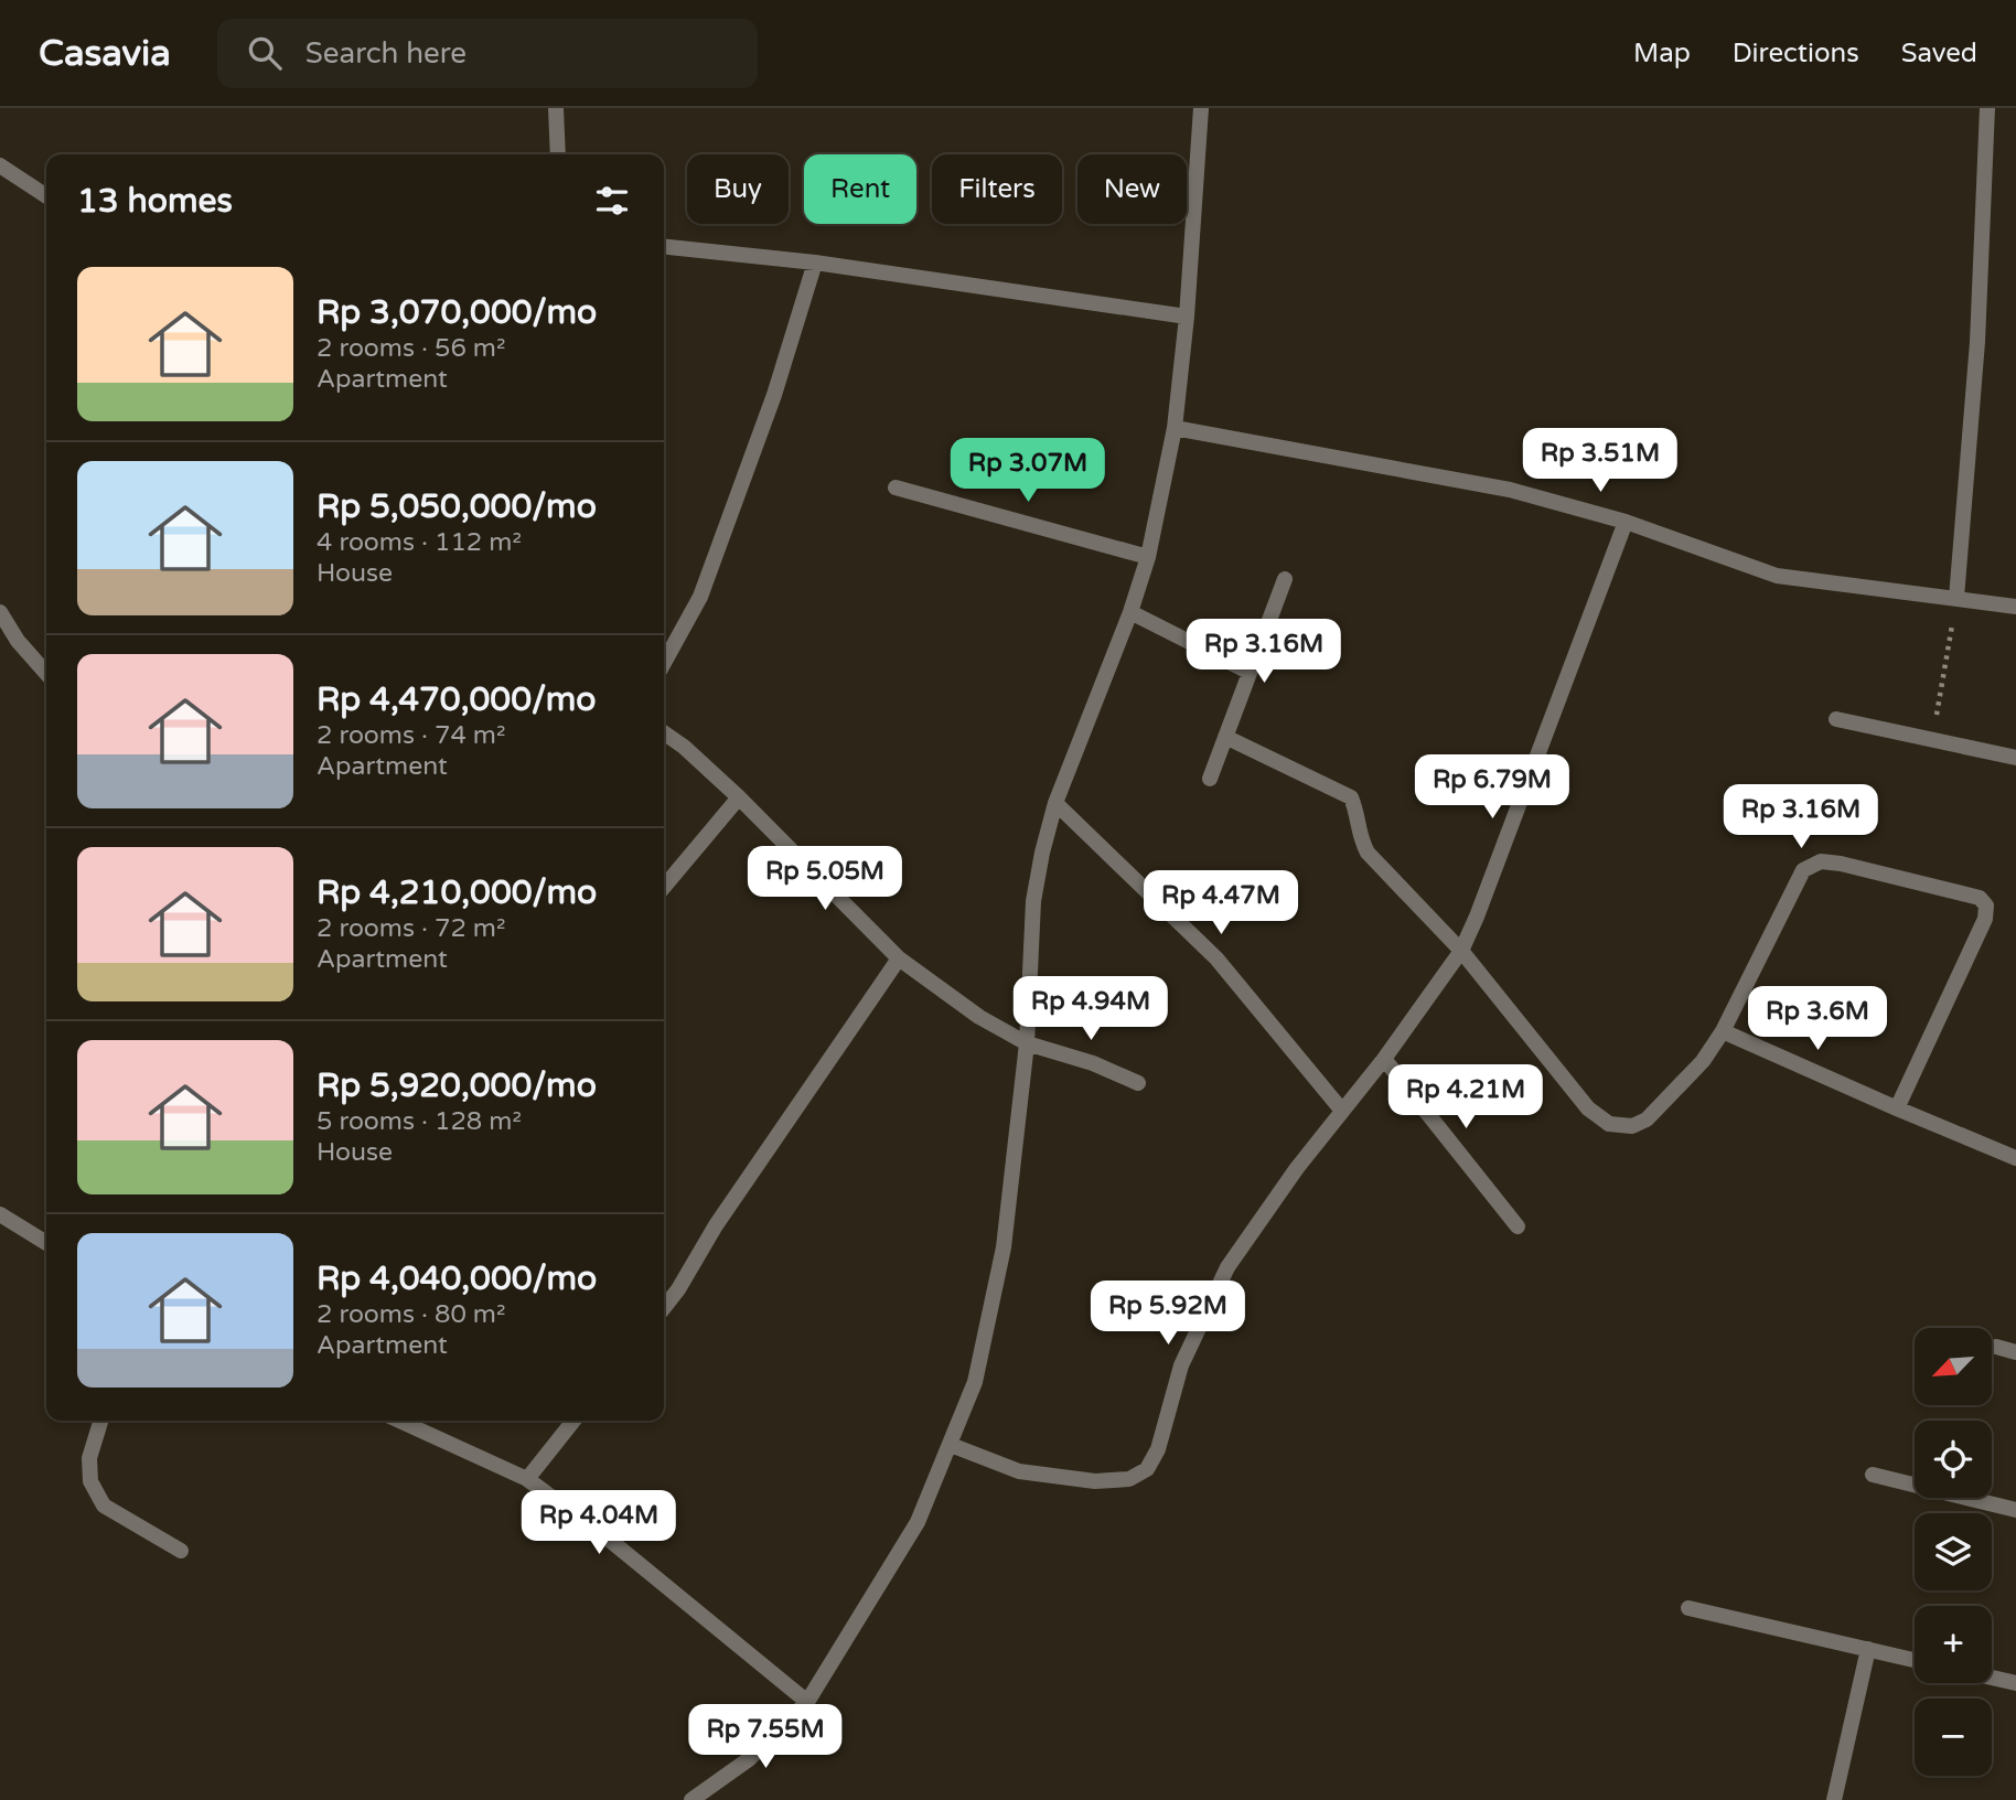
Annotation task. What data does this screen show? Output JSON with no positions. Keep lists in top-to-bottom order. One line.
{"north":"bottom left","page":{"header":"Casavia","search":"Search here","nav":["Map","Directions","Saved"],"chip":["Buy","Rent","Filters","New"],"heading":"13 homes","list":[{"name":"Rp 3,070,000/mo","note":"2 rooms · 56 m² · Apartment"},{"name":"Rp 5,050,000/mo","note":"4 rooms · 112 m² · House"},{"name":"Rp 4,470,000/mo","note":"2 rooms · 74 m² · Apartment"},{"name":"Rp 4,210,000/mo","note":"2 rooms · 72 m² · Apartment"},{"name":"Rp 5,920,000/mo","note":"5 rooms · 128 m² · House"},{"name":"Rp 4,040,000/mo","note":"2 rooms · 80 m² · Apartment"}],"price":["Rp 3.51M","Rp 3.07M","Rp 3.16M","Rp 6.79M","Rp 3.16M","Rp 5.05M","Rp 4.47M","Rp 4.94M","Rp 3.6M","Rp 4.21M","Rp 5.92M","Rp 4.04M","Rp 7.55M"],"map_buttons":["+","−"]}}
